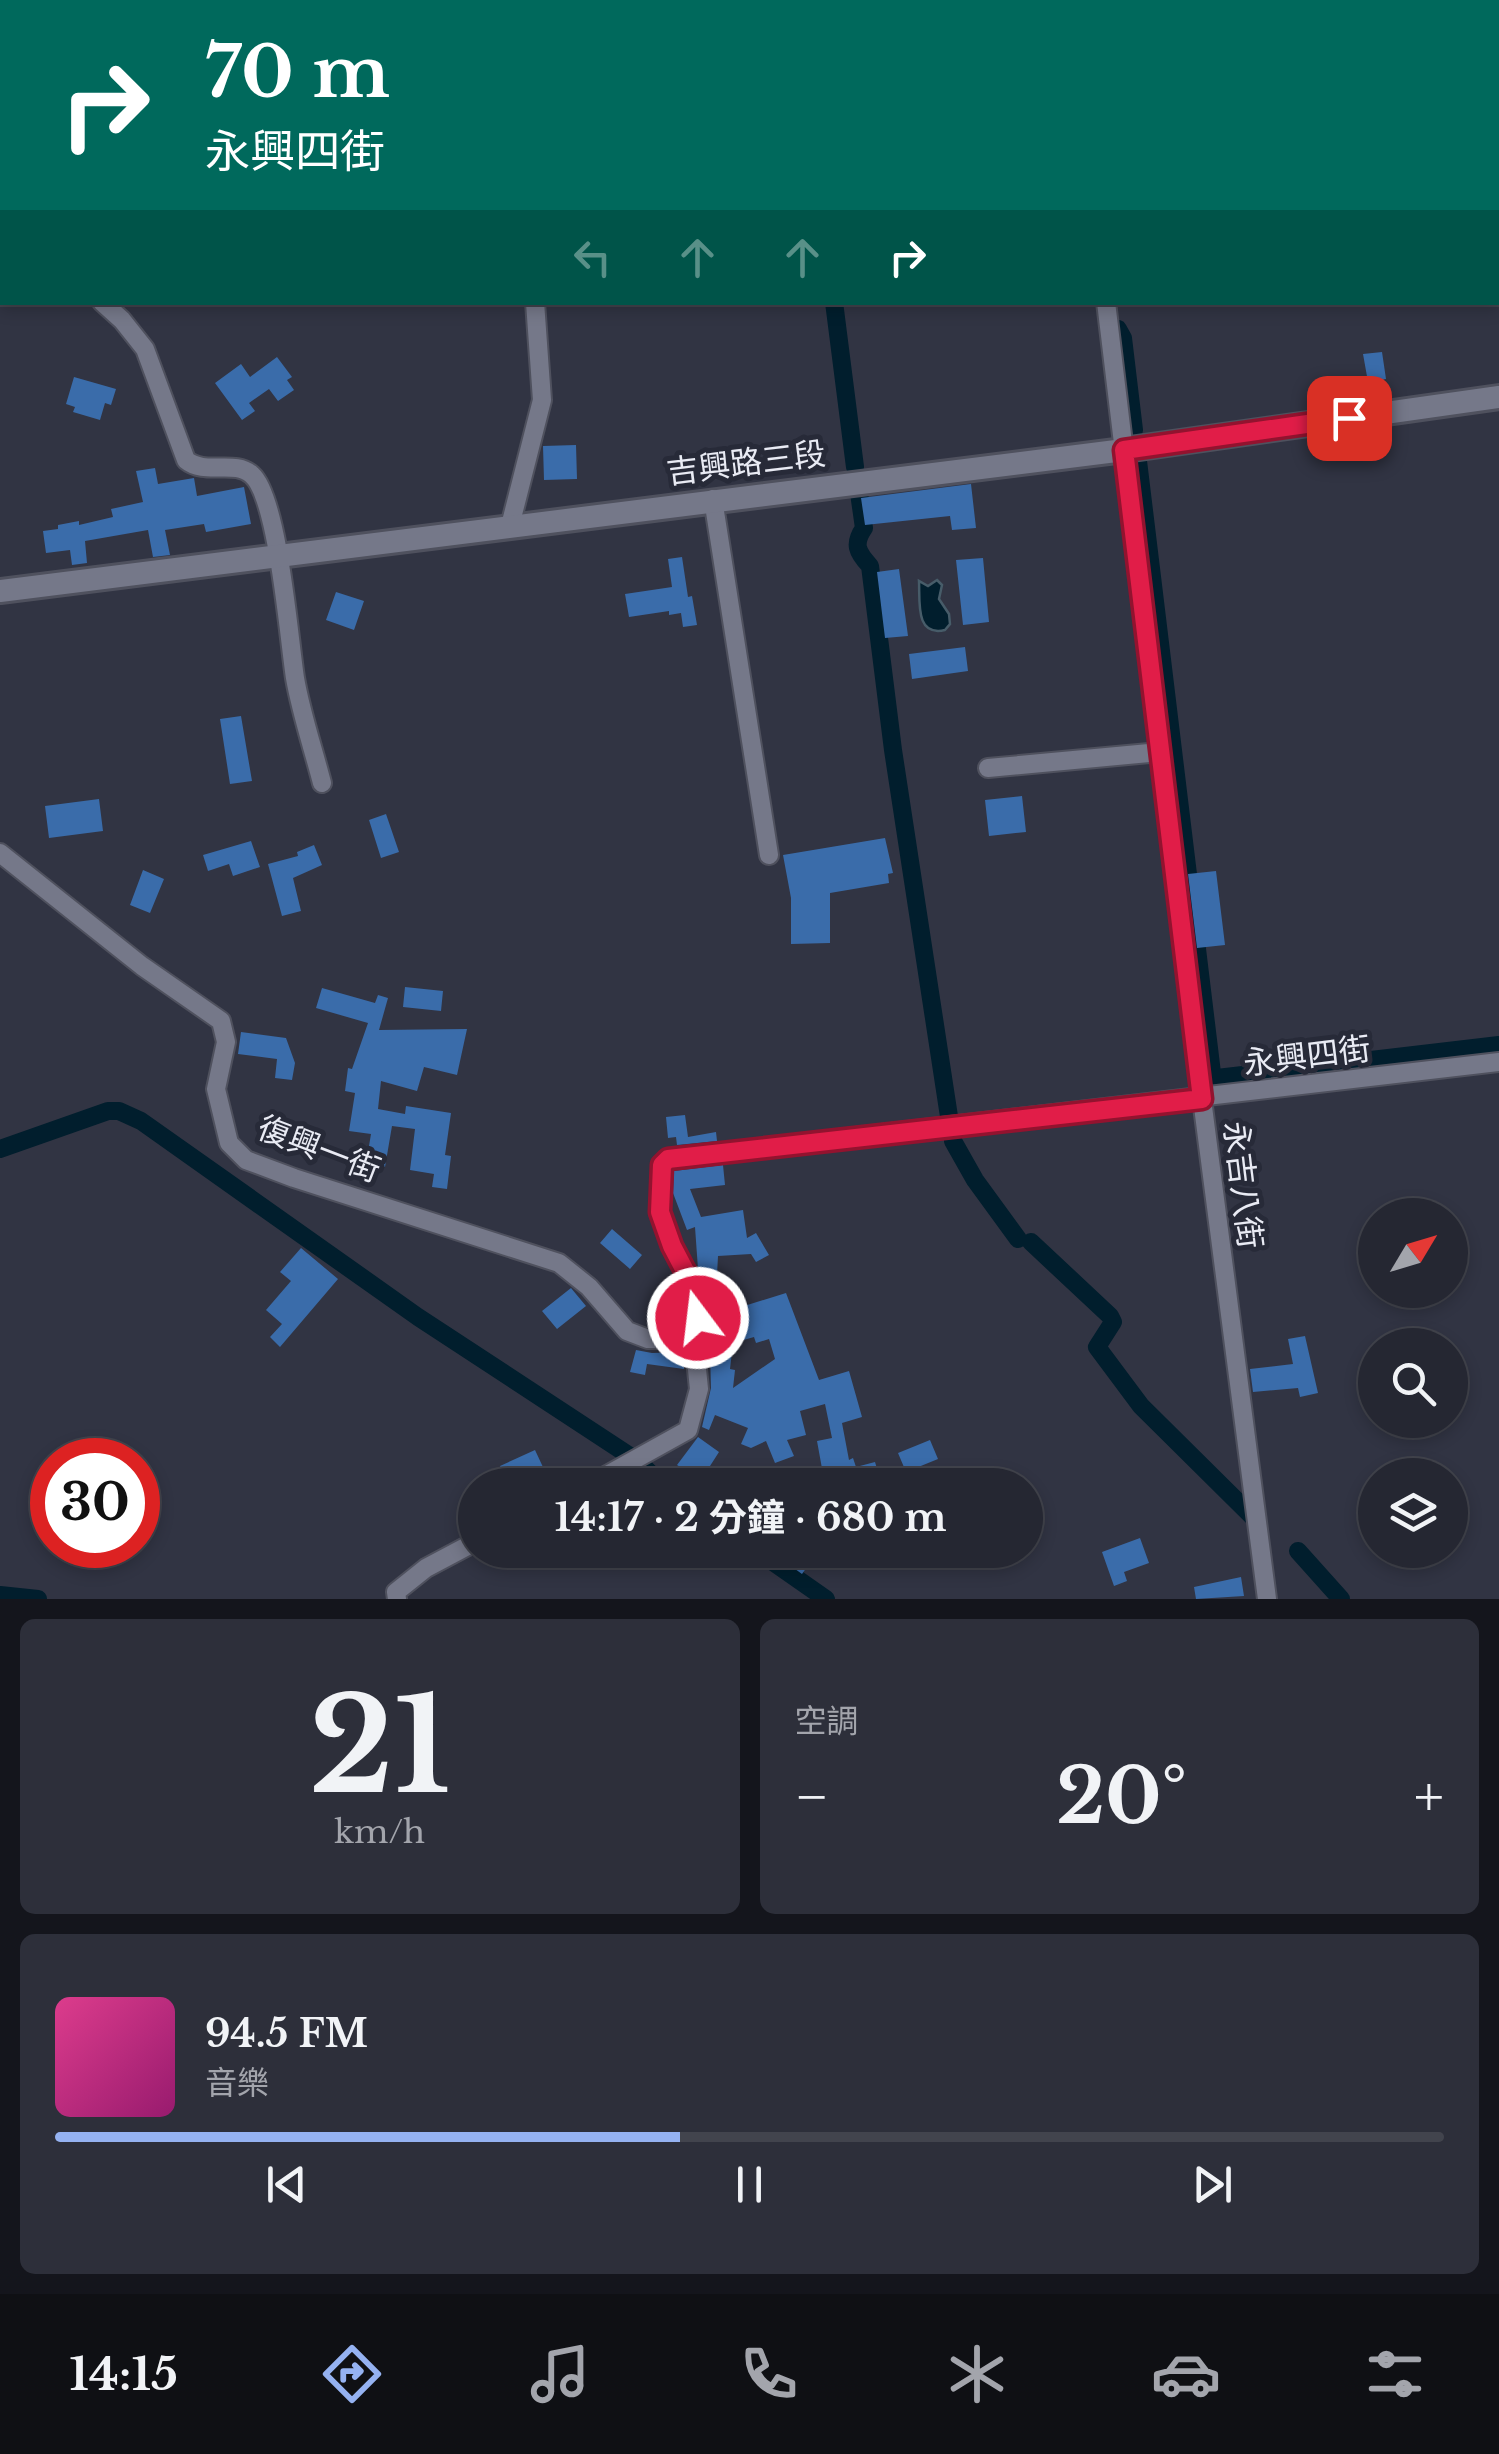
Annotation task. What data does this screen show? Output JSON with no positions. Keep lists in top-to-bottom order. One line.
{"streets":{"street":["吉興路三段","永興四街","復興一街","永吉八街"]},"crossings":[["吉興路三段","永吉八街"],["永興四街","復興一街"],["永興四街","永吉八街"]],"north":"top right","page":{"turn":["70 m","永興四街"],"limit":"30","trip":"14:17 · 2 分鐘 · 680 m","tile":[["21","km/h"],"空調"],"heat":["−","20°","+"],"song":["94.5 FM","音樂"],"tabs":"14:15"}}
